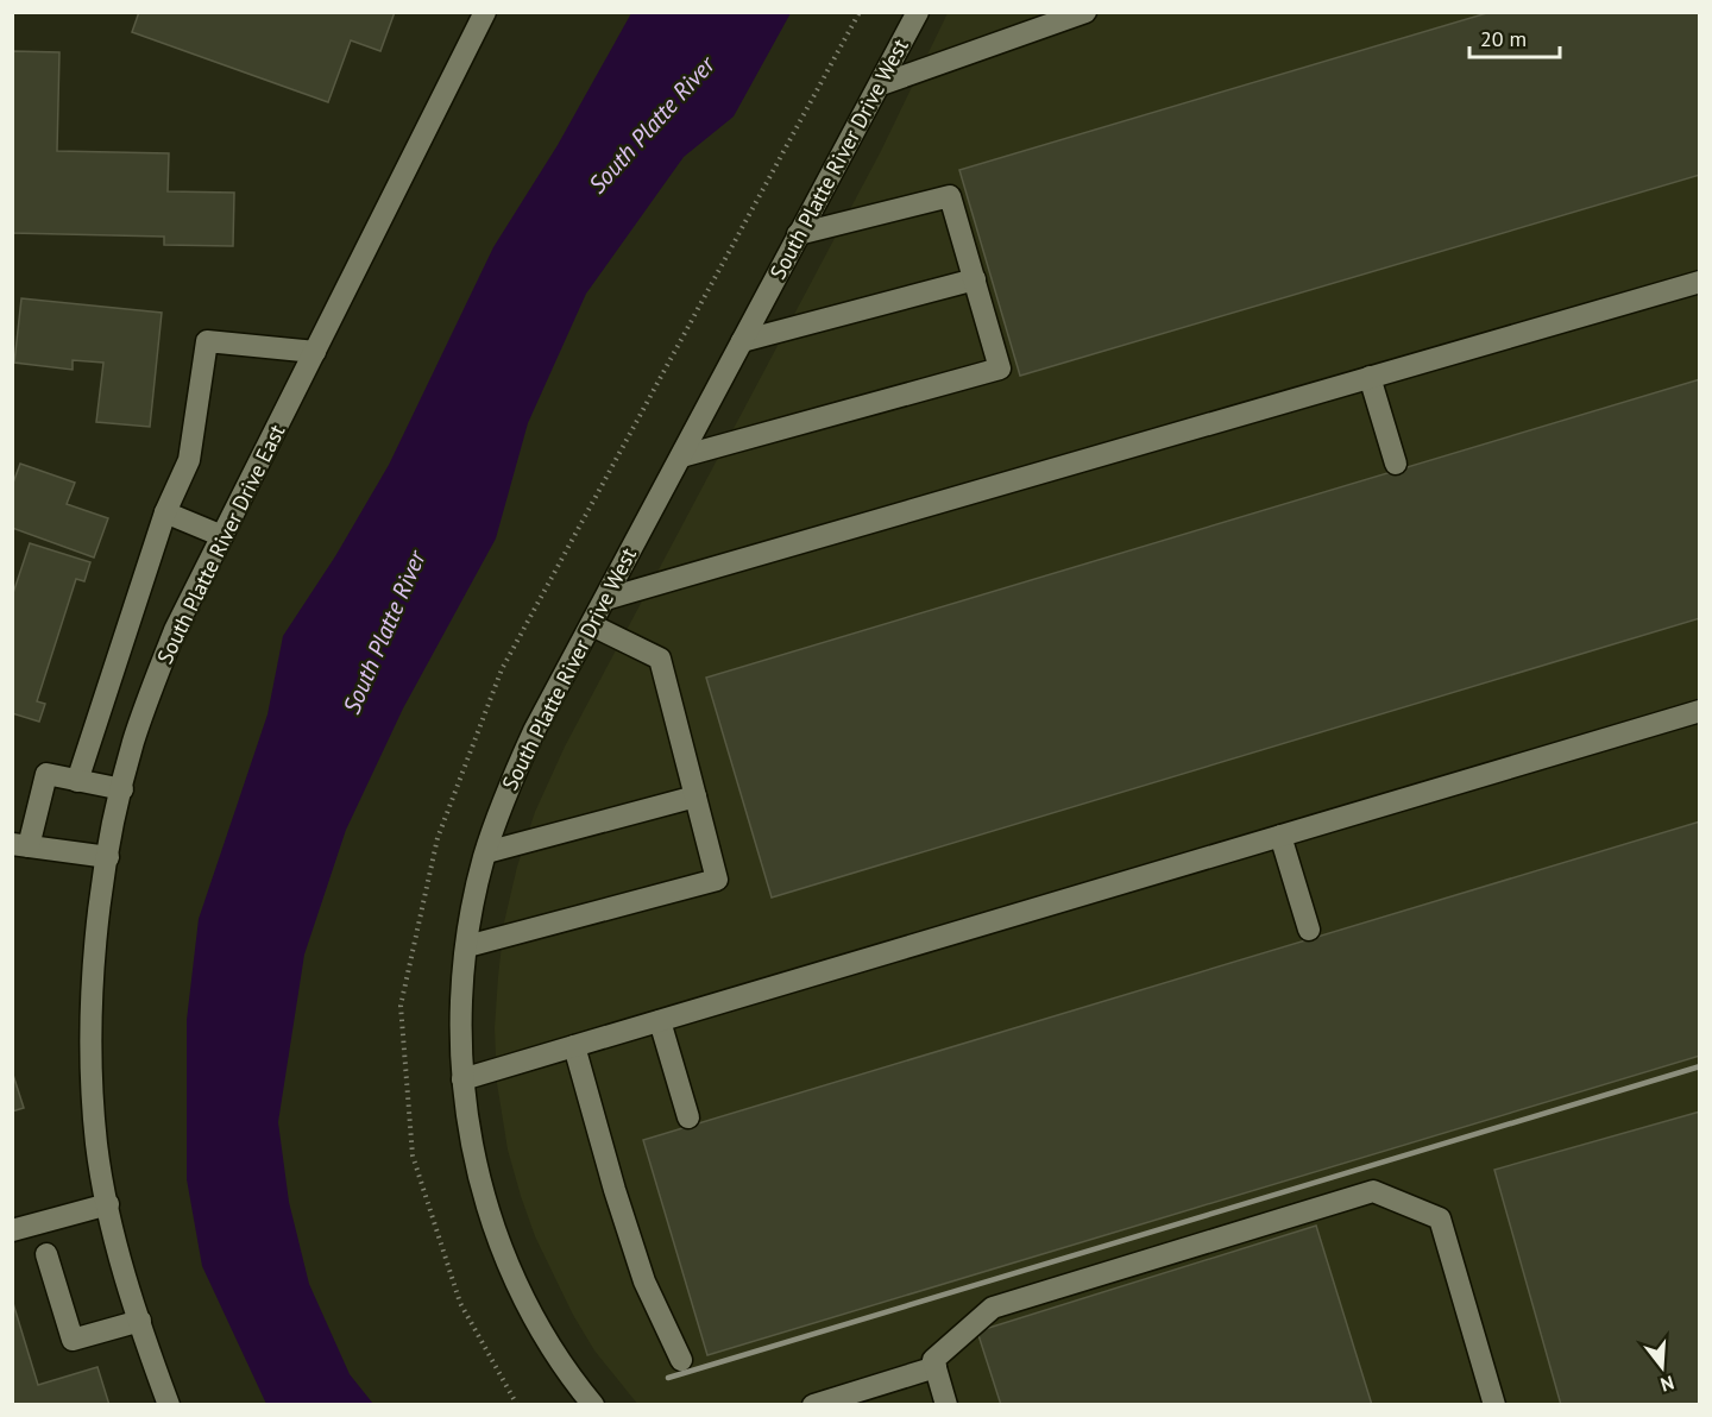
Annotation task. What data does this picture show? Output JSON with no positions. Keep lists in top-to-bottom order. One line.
{"streets":{"street":["South Platte River Drive West","South Platte River Drive East"]},"water":["South Platte River"],"scale_bar":"20 m","north":"bottom"}
